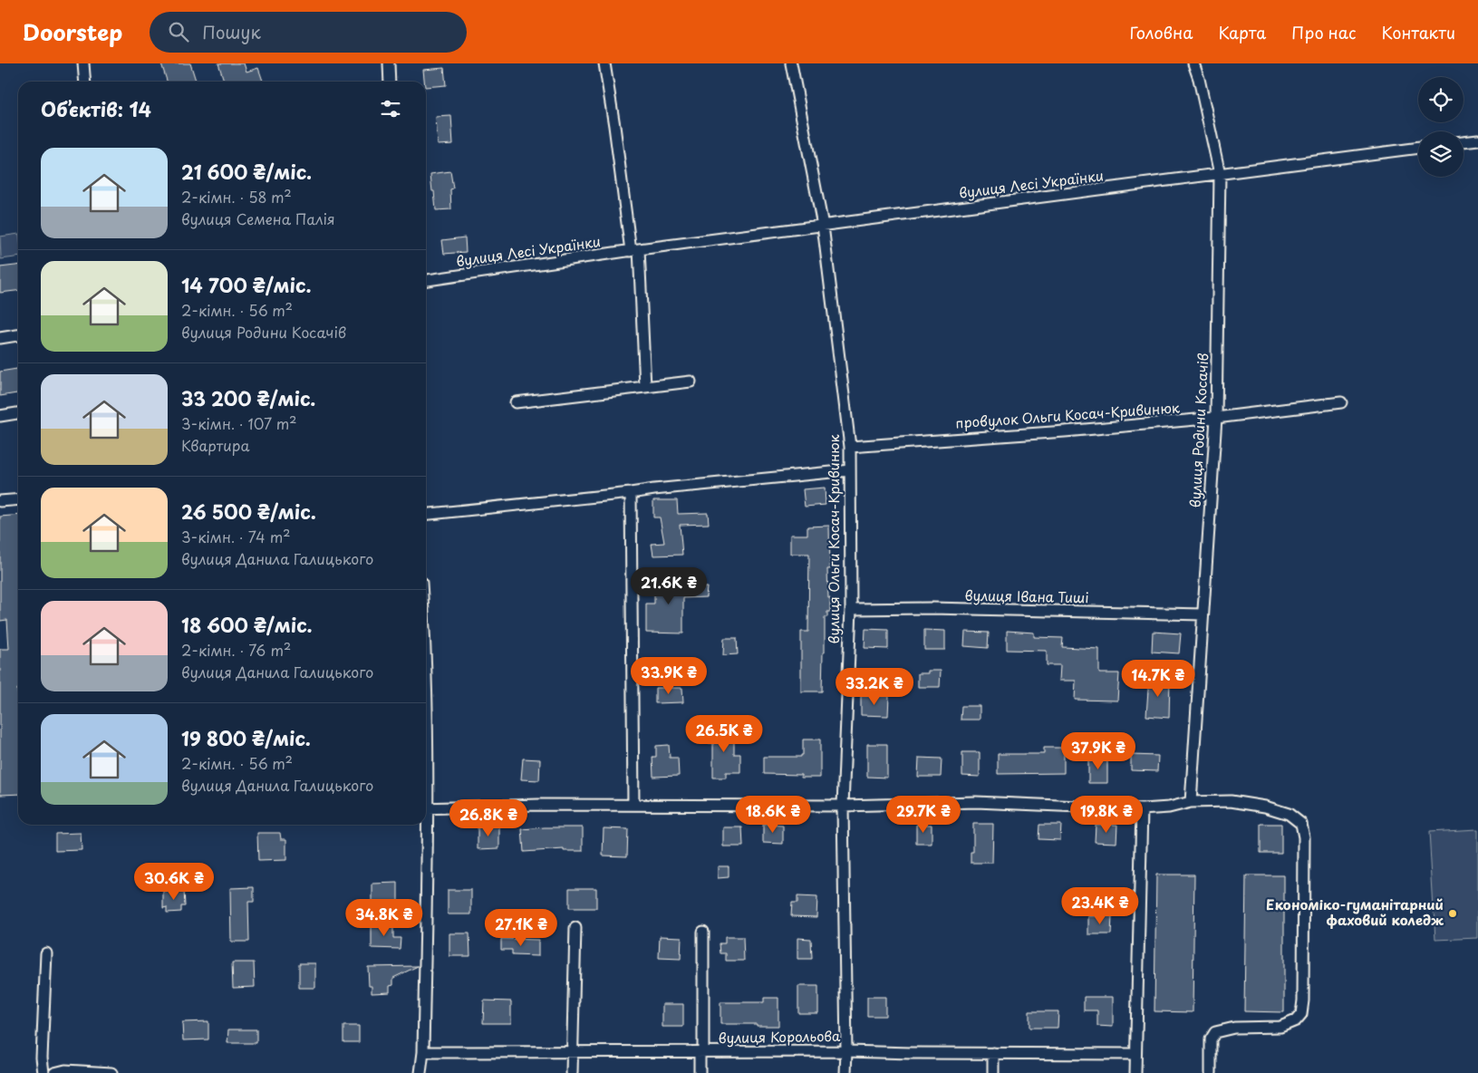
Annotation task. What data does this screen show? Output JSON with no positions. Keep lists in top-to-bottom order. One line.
{"streets":{"street":["вулиця Лесі Українки","провулок Ольги Косач-Кривинюк","вулиця Родини Косачів","вулиця Ольги Косач-Кривинюк","вулиця Івана Тиші","вулиця Корольова"]},"crossings":[["вулиця Лесі Українки","вулиця Родини Косачів"],["вулиця Лесі Українки","вулиця Ольги Косач-Кривинюк"],["провулок Ольги Косач-Кривинюк","вулиця Родини Косачів"],["провулок Ольги Косач-Кривинюк","вулиця Ольги Косач-Кривинюк"],["вулиця Родини Косачів","вулиця Івана Тиші"],["вулиця Ольги Косач-Кривинюк","вулиця Івана Тиші"],["вулиця Ольги Косач-Кривинюк","вулиця Корольова"]],"places":["Економіко-гуманітарний фаховий коледж"],"page":{"header":"Doorstep","search":"Пошук","nav":["Головна","Карта","Про нас","Контакти"],"heading":"Об’єктів: 14","list":[{"name":"21 600 ₴/міс.","note":"2-кімн. · 58 m² · вулиця Семена Палія"},{"name":"14 700 ₴/міс.","note":"2-кімн. · 56 m² · вулиця Родини Косачів"},{"name":"33 200 ₴/міс.","note":"3-кімн. · 107 m² · Квартира"},{"name":"26 500 ₴/міс.","note":"3-кімн. · 74 m² · вулиця Данила Галицького"},{"name":"18 600 ₴/міс.","note":"2-кімн. · 76 m² · вулиця Данила Галицького"},{"name":"19 800 ₴/міс.","note":"2-кімн. · 56 m² · вулиця Данила Галицького"}],"price":["21.6K ₴","33.9K ₴","14.7K ₴","33.2K ₴","26.5K ₴","37.9K ₴","18.6K ₴","29.7K ₴","19.8K ₴","26.8K ₴","30.6K ₴","23.4K ₴","34.8K ₴","27.1K ₴"]}}
